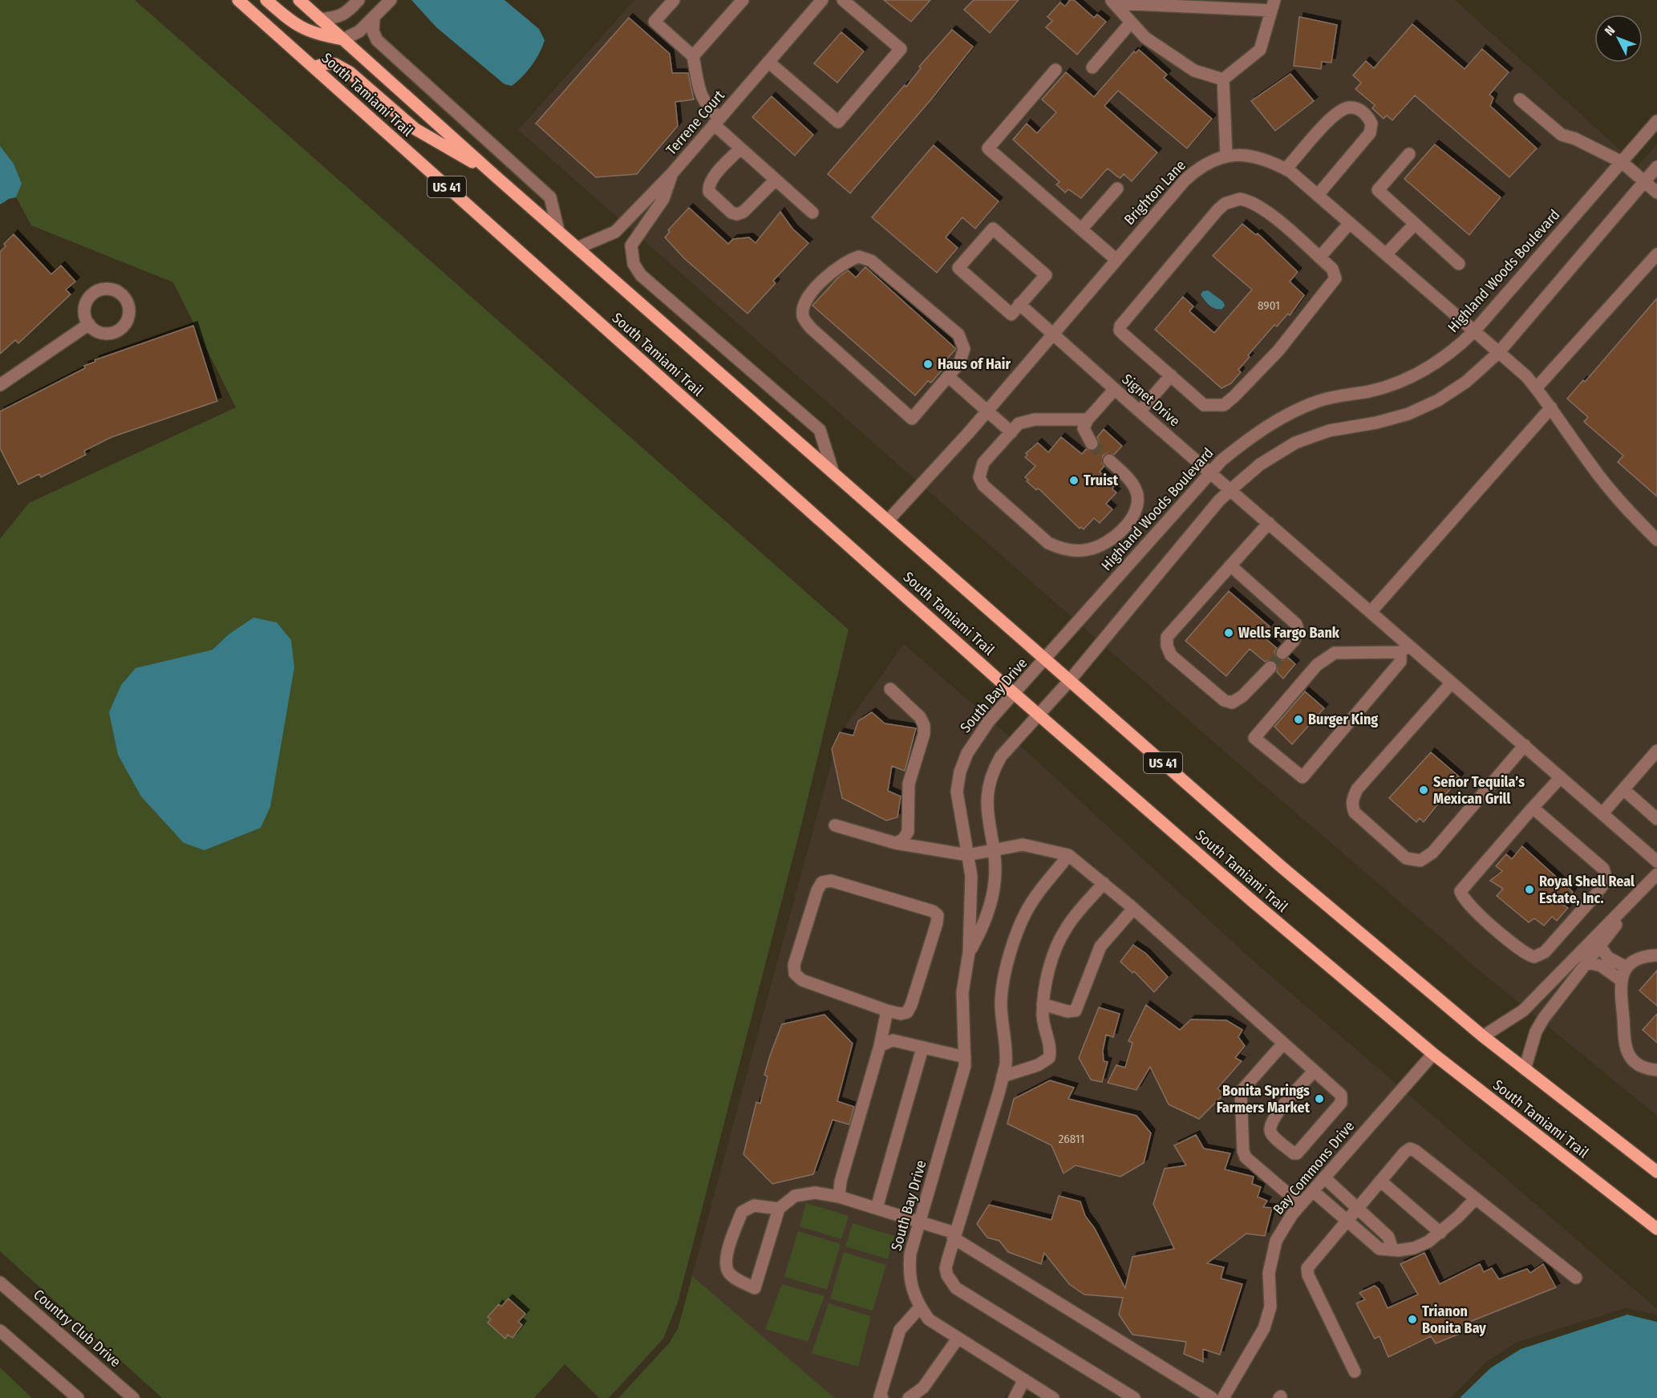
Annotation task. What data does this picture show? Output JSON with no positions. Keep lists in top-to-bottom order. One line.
{"streets":{"main road":["South Tamiami Trail","US 41"],"street":["Terrene Court","Brighton Lane","Highland Woods Boulevard","Signet Drive","South Bay Drive","Bay Commons Drive","Country Club Drive"]},"crossings":[["South Tamiami Trail","Terrene Court"],["South Tamiami Trail","Brighton Lane"],["South Tamiami Trail","Highland Woods Boulevard"],["South Tamiami Trail","South Bay Drive"],["South Tamiami Trail","Bay Commons Drive"],["Brighton Lane","Highland Woods Boulevard"],["Brighton Lane","Signet Drive"],["Highland Woods Boulevard","Signet Drive"],["Highland Woods Boulevard","South Bay Drive"]],"places":["Haus of Hair","Truist","Wells Fargo Bank","Burger King","Señor Tequila’s Mexican Grill","Royal Shell Real Estate, Inc.","Bonita Springs Farmers Market","Trianon Bonita Bay"],"house_numbers":["8901","26811"],"north":"top left"}
